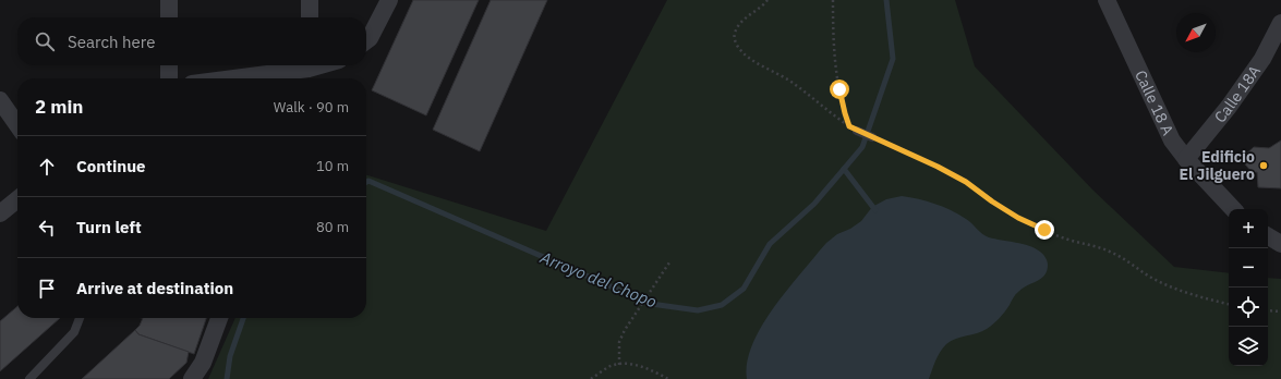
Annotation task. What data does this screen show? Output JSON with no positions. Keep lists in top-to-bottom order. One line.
{"streets":{"street":["Calle 18A","Calle 18 A"]},"crossings":[["Calle 18A","Calle 18 A"]],"water":["Arroyo del Chopo"],"places":["Edificio El Jilguero"],"north":"bottom left","page":{"search":"Search here","heading":["2 min","Walk · 90 m"],"list":[["Continue","10 m"],["Turn left","80 m"],"Arrive at destination"],"map_buttons":["+","−"]}}
